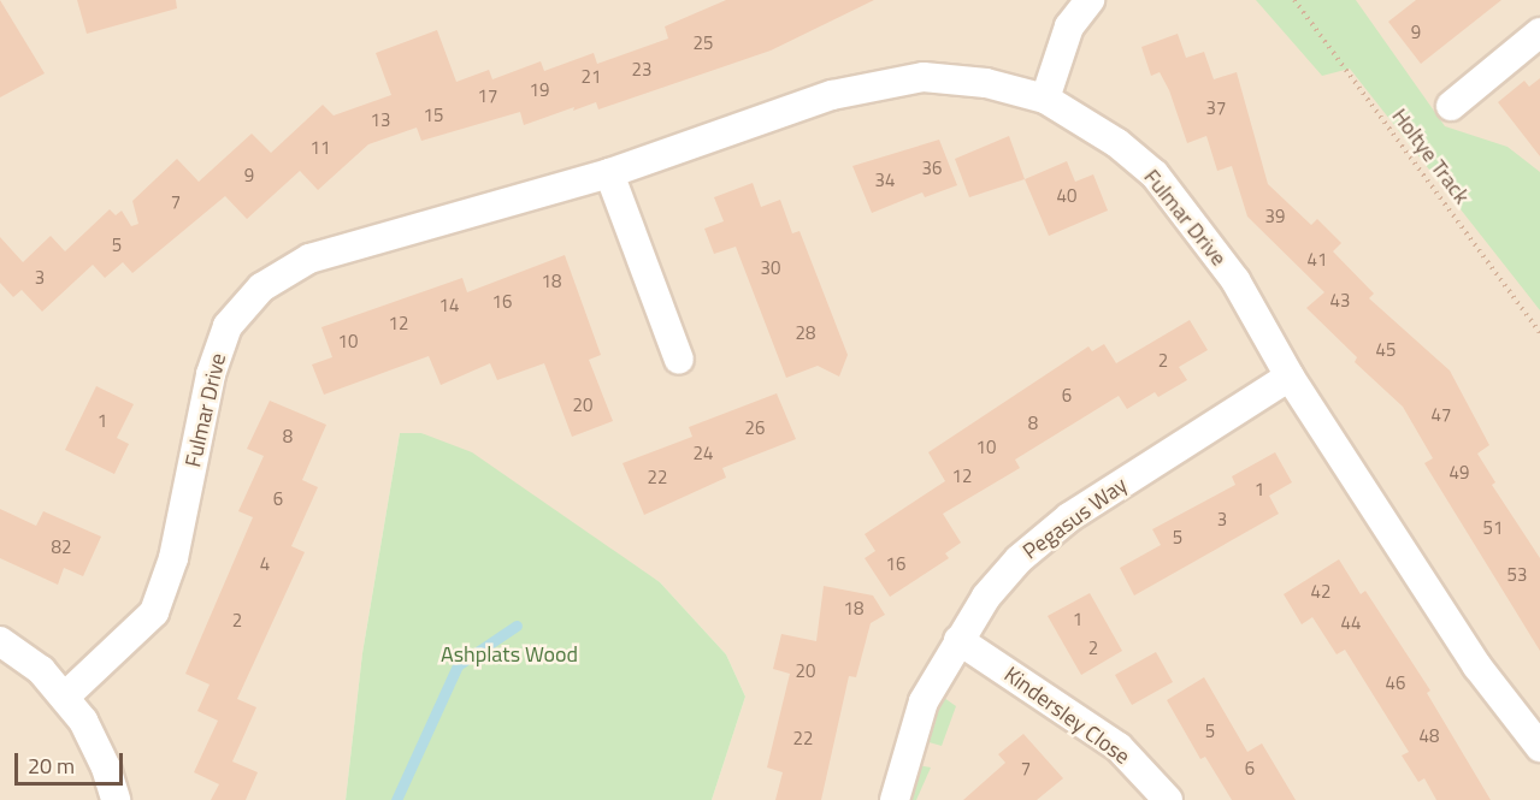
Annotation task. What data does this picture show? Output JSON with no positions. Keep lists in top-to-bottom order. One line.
{"streets":{"street":["Fulmar Drive","Pegasus Way","Kindersley Close"],"path":["Holtye Track"]},"crossings":[["Fulmar Drive","Pegasus Way"],["Pegasus Way","Kindersley Close"]],"parks":["Ashplats Wood"],"house_numbers":["9","25","23","21","19","17","37","15","13","11","36","9","34","40","7","39","5","41","30","3","18","43","16","14","12","28","10","45","2","6","20","47","1","8","26","8","10","24","49","12","22","1","6","3","51","5","82","4","16","53","42","18","1","2","44","2","20","46","5","48","22","7","6"],"scale_bar":"20 m"}
